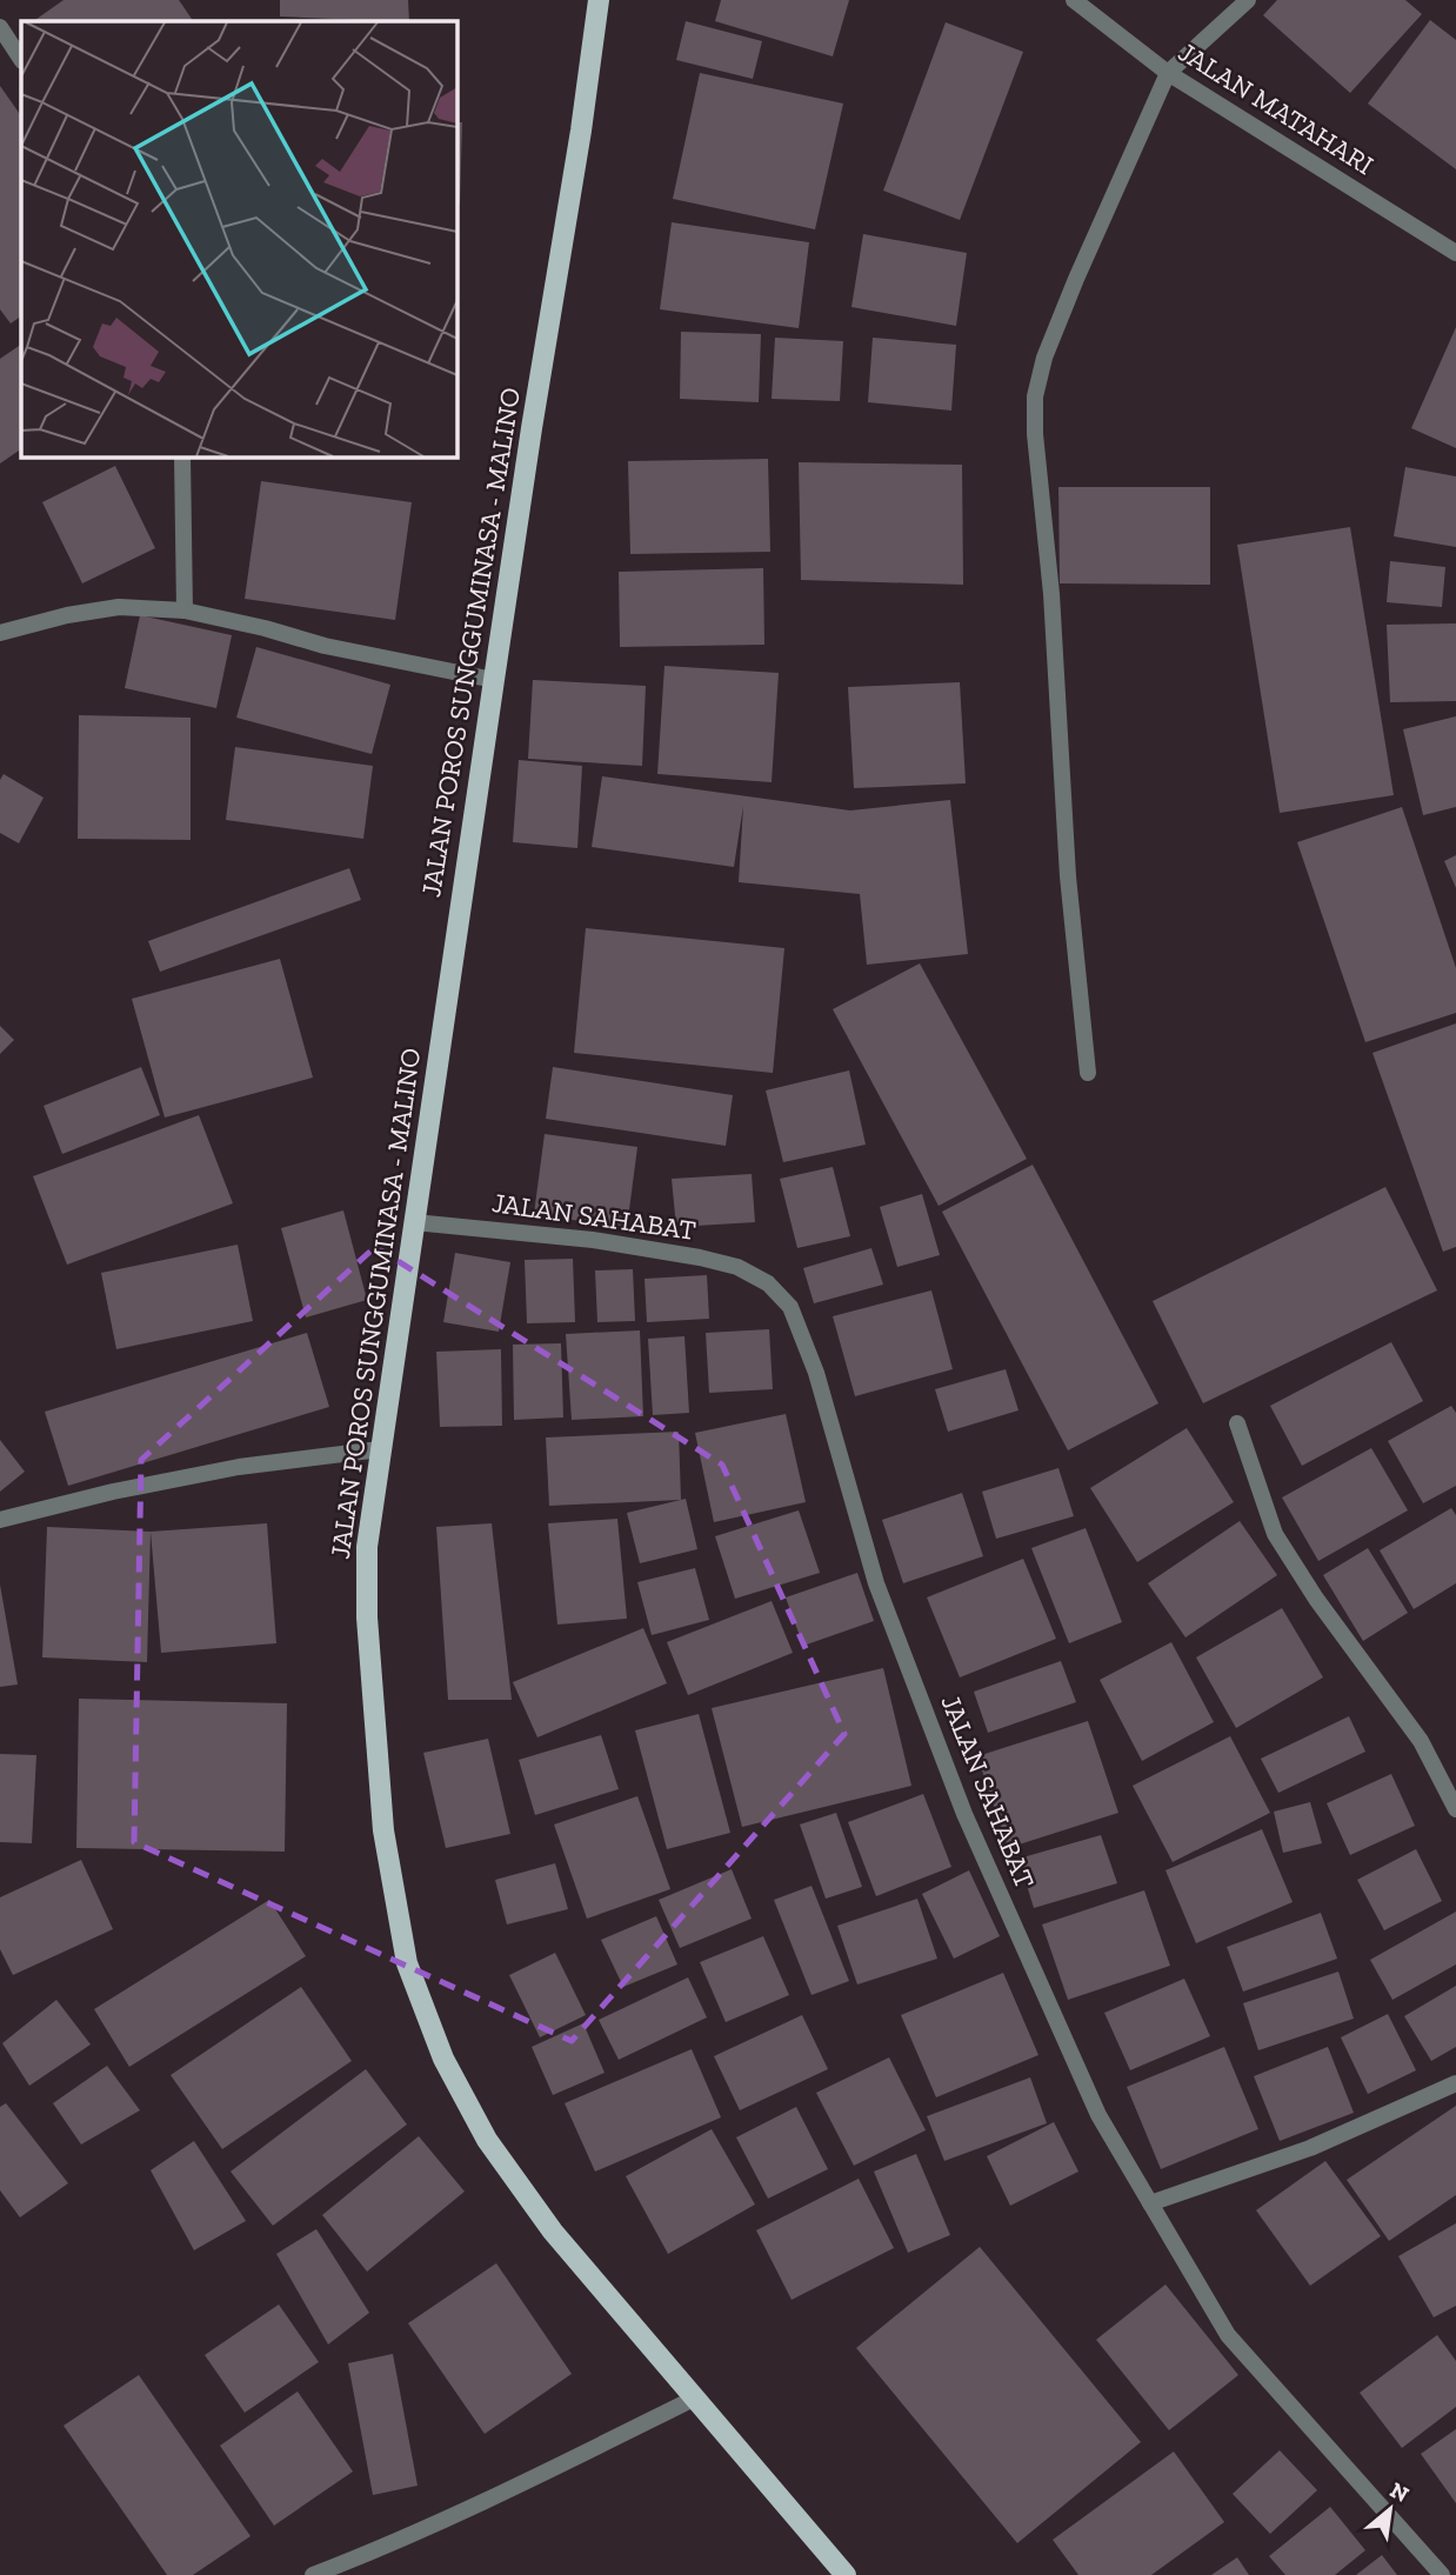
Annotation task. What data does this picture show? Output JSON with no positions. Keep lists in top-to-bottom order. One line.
{"streets":{"main road":["JALAN POROS SUNGGUMINASA - MALINO"],"street":["JALAN MATAHARI","JALAN SAHABAT"]},"crossings":[["JALAN POROS SUNGGUMINASA - MALINO","JALAN SAHABAT"]],"north":"top right"}
